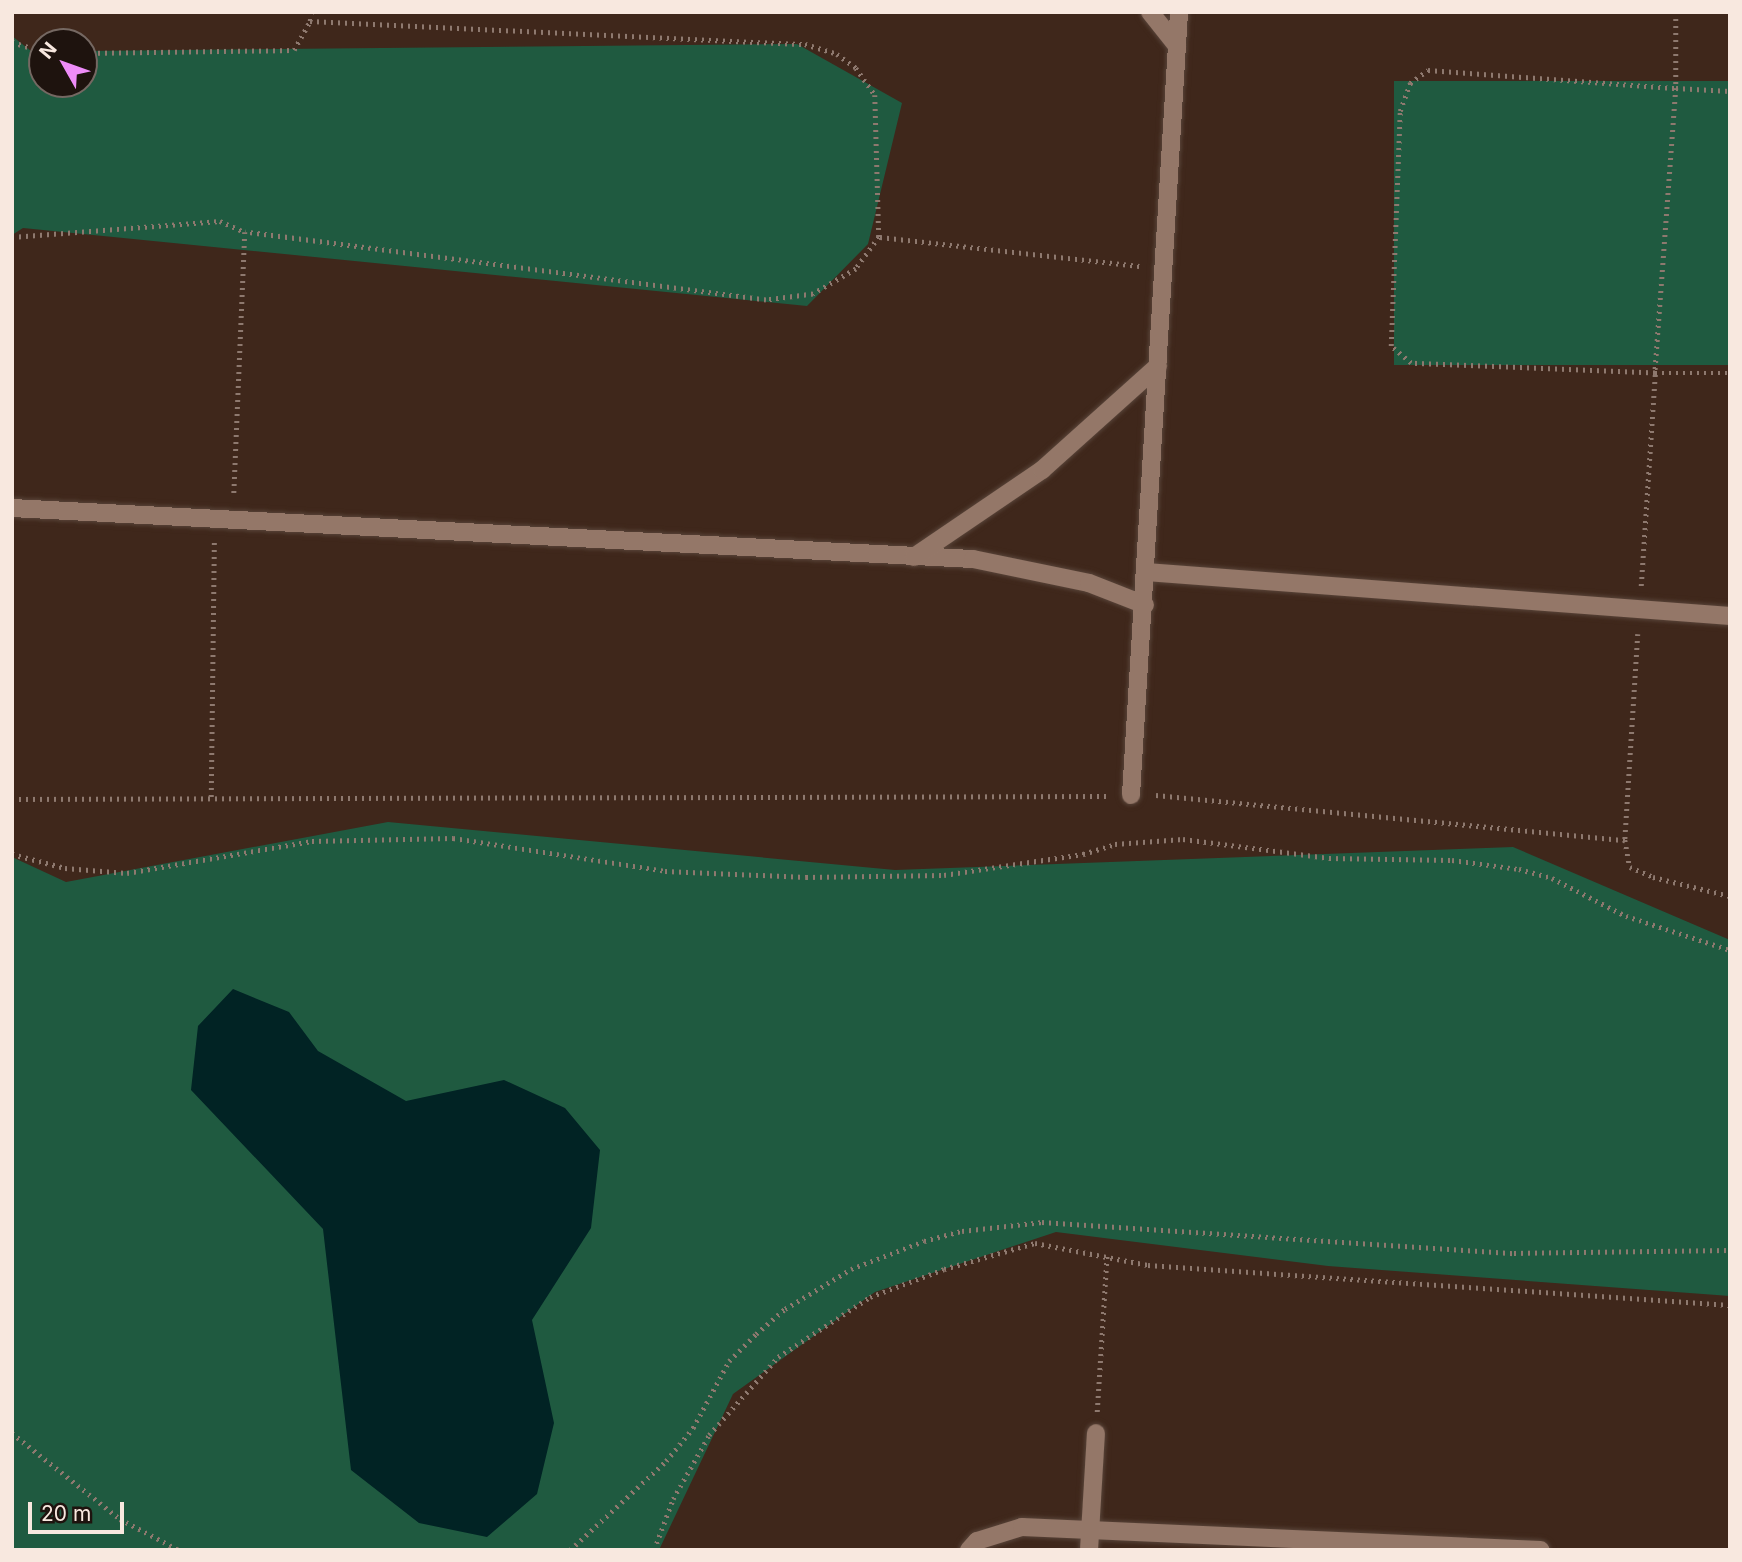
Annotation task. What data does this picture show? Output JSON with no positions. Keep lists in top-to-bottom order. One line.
{"scale_bar":"20 m","north":"top left"}
